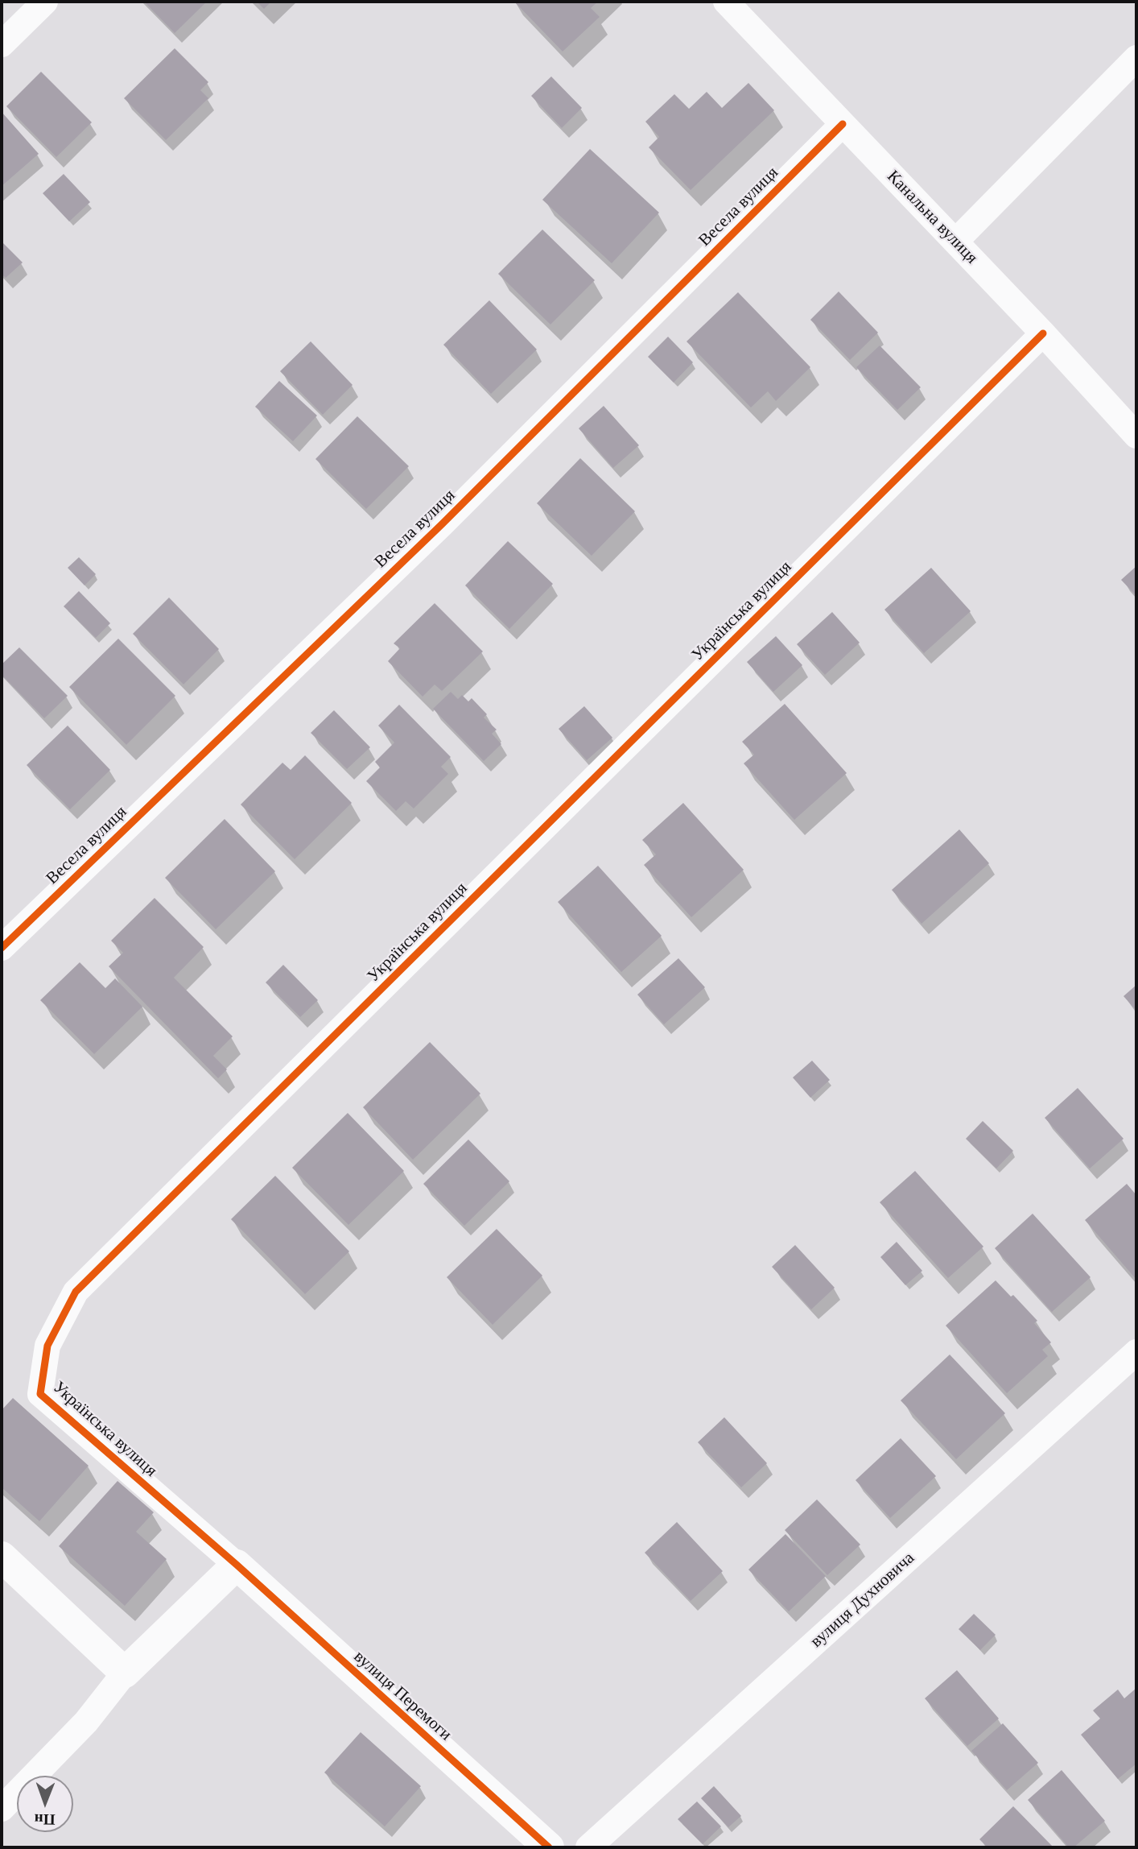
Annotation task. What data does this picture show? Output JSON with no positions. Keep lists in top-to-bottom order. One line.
{"streets":{"street":["Весела вулиця","Канальна вулиця","Українська вулиця","вулиця Духновича","вулиця Перемоги"]},"crossings":[["Весела вулиця","Канальна вулиця"],["Канальна вулиця","Українська вулиця"],["Українська вулиця","вулиця Перемоги"]],"north":"bottom"}
